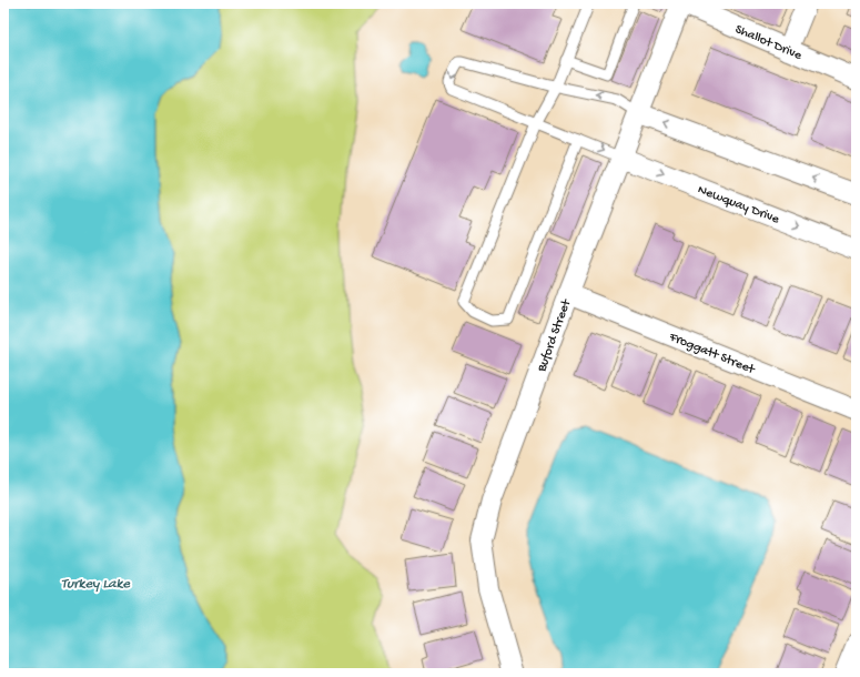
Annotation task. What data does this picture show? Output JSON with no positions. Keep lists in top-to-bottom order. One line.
{"streets":{"street":["Shallot Drive","Newquay Drive","Buford Street","Froggatt Street"]},"crossings":[["Shallot Drive","Buford Street"],["Newquay Drive","Buford Street"],["Buford Street","Froggatt Street"]],"water":["Turkey Lake"]}
